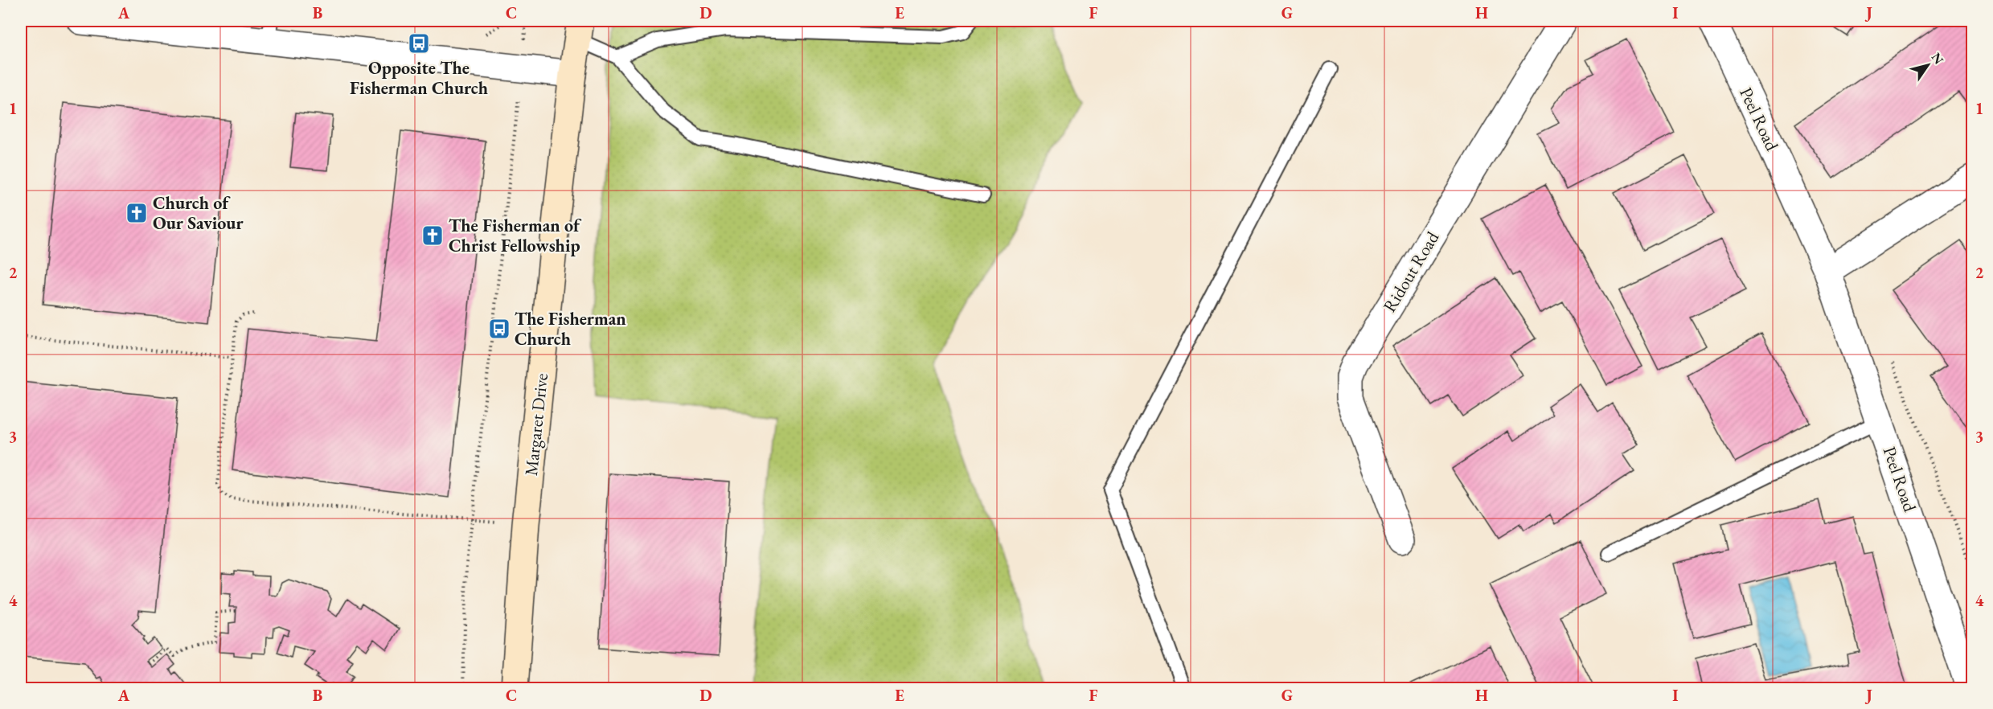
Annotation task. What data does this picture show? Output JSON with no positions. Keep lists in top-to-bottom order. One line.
{"streets":{"street":["Peel Road","Ridout Road","Margaret Drive"]},"places":{"bus stop":["Opposite The Fisherman Church","The Fisherman Church"],"church":["Church of Our Saviour","The Fisherman of Christ Fellowship"]},"north":"top right","grid":{"columns":["A","B","C","D","E","F","G","H","I","J"],"rows":["1","2","3","4"]}}
